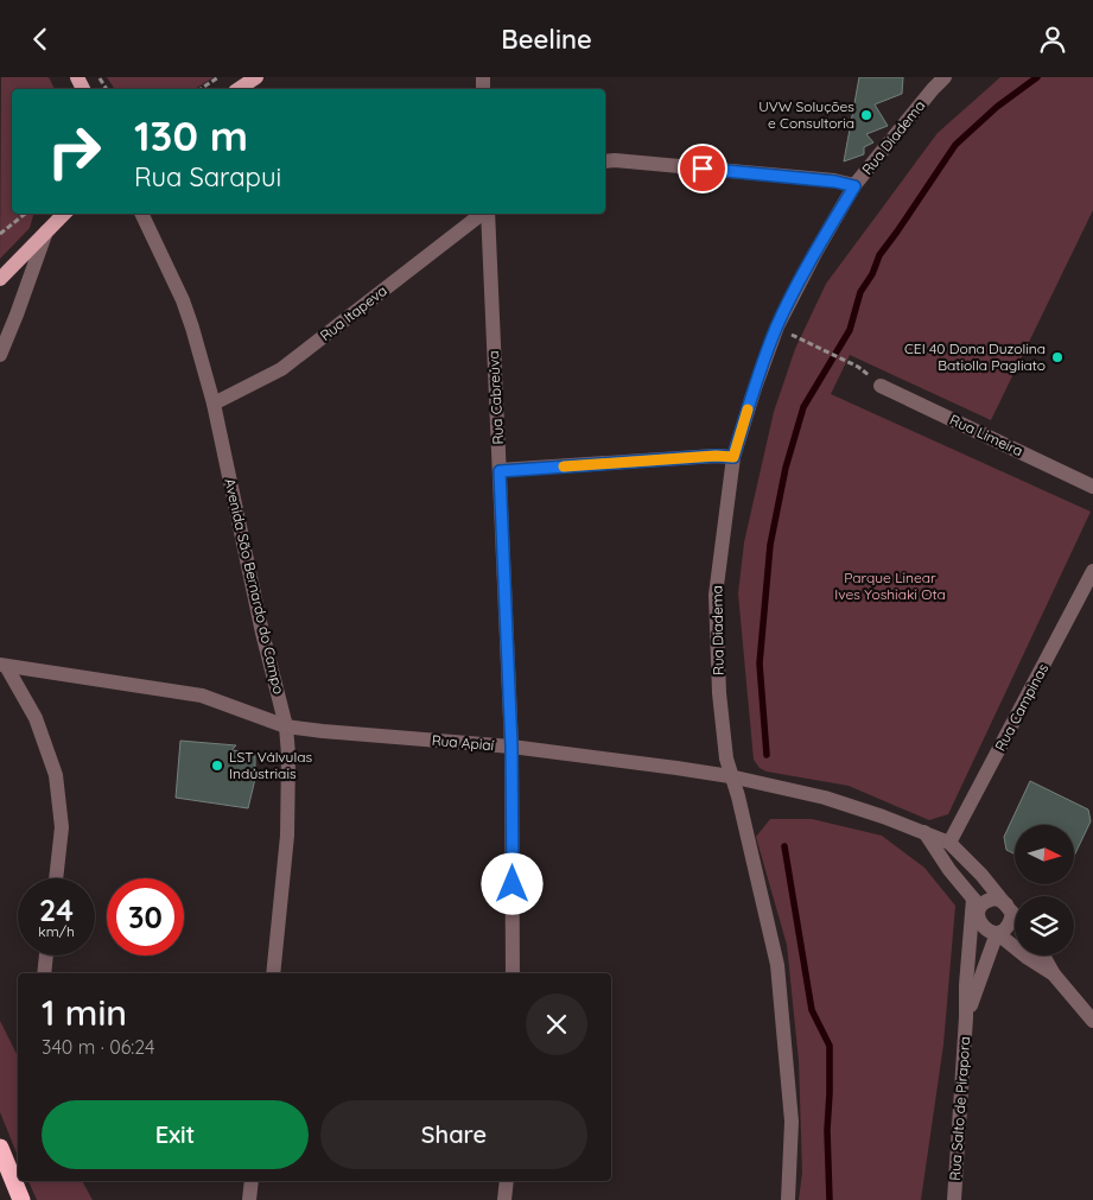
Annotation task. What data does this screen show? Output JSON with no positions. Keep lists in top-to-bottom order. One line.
{"streets":{"street":["Rua Diadema","Rua Itapeva","Rua Cabreúva","Rua Limeira","Avenida São Bernardo do Campo","Rua Campinas","Rua Apiaí","Rua Salto de Pirapora"]},"crossings":[["Rua Diadema","Rua Apiaí"],["Rua Itapeva","Avenida São Bernardo do Campo"],["Rua Cabreúva","Rua Apiaí"],["Avenida São Bernardo do Campo","Rua Apiaí"],["Rua Campinas","Rua Apiaí"]],"parks":["Parque Linear Ives Yoshiaki Ota"],"places":["UVW Soluções e Consultoria","CEI 40 Dona Duzolina Batiolla Pagliato","LST Válvulas Indústriais"],"north":"right","page":{"header":"Beeline","turn":["130 m","Rua Sarapui"],"speed":"24 km/h","limit":"30","heading":["1 min","340 m · 06:24"],"buttons":["Exit","Share"]}}
